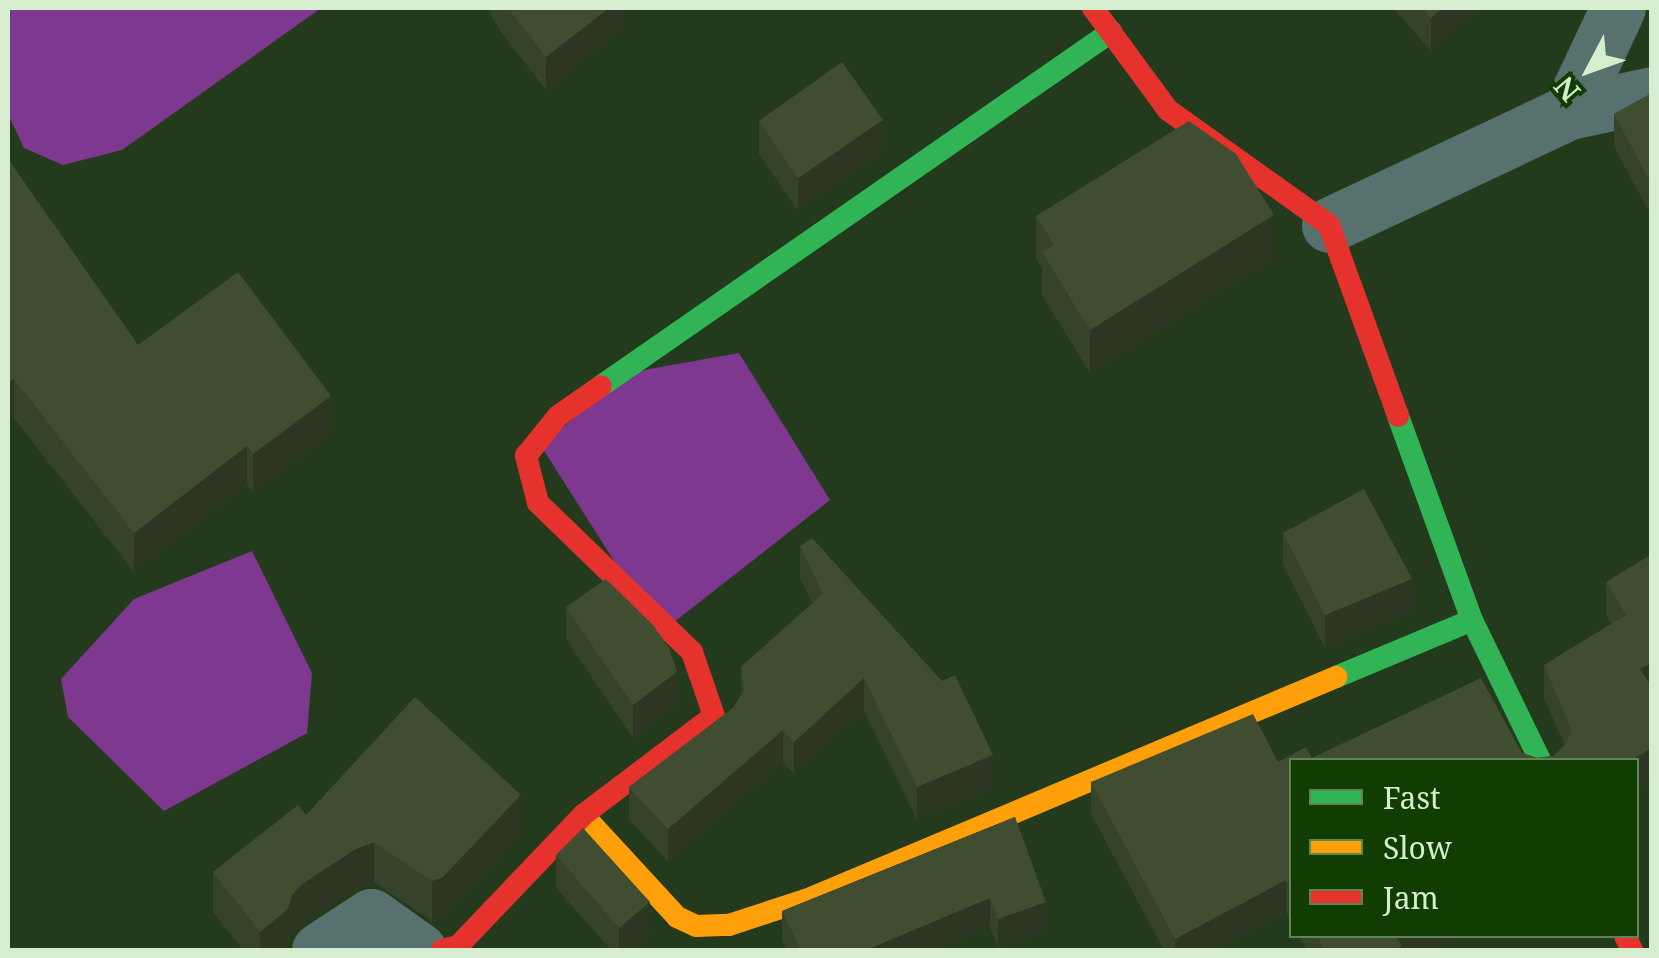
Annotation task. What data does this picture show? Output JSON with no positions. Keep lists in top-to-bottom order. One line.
{"legend":["Fast","Slow","Jam"],"north":"bottom left"}
